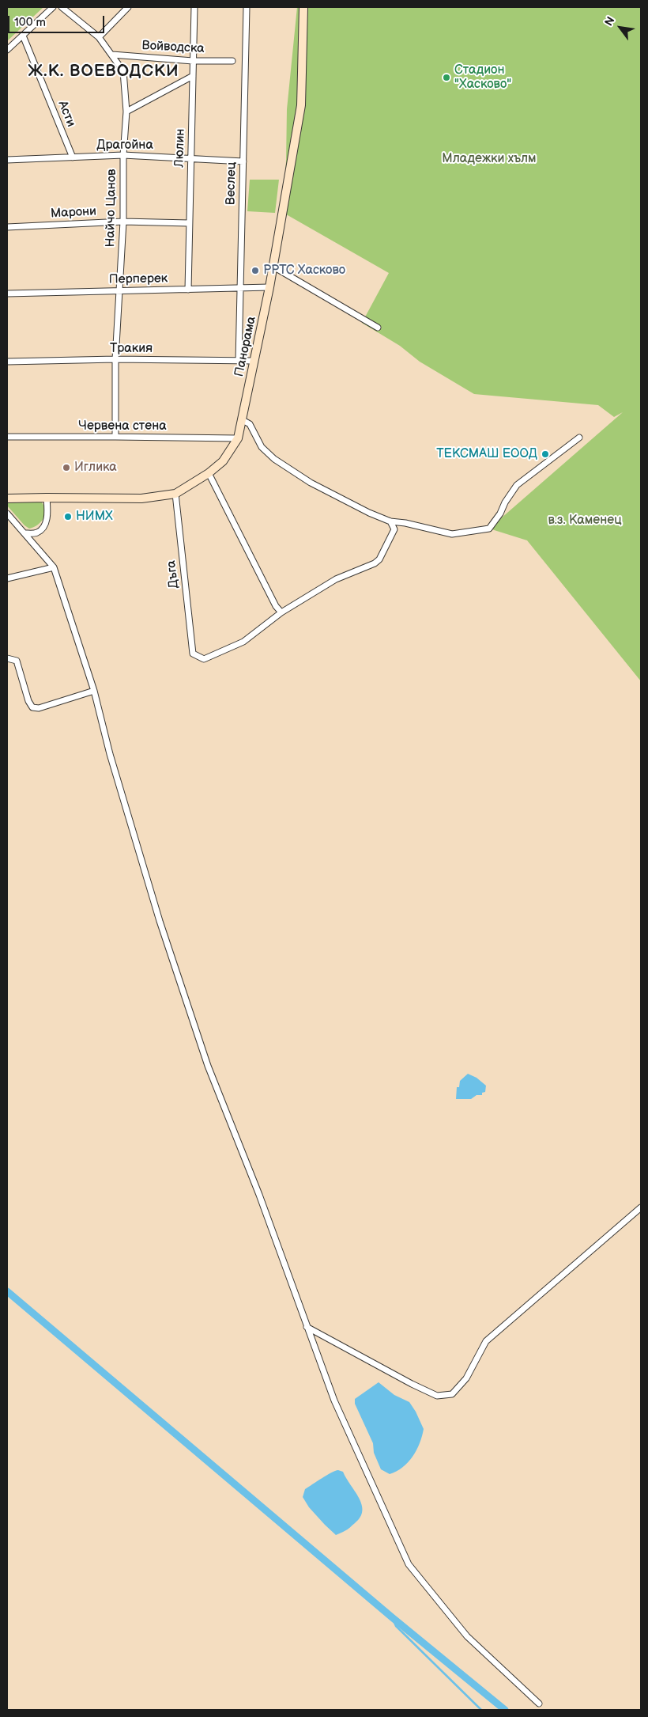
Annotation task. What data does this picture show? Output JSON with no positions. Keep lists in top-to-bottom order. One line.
{"streets":{"street":["Войводска","Асти","Драгойна","Люлин","Веслец","Найчо Цанов","Марони","Перперек","Панорама","Тракия","Червена стена","Дъга"]},"crossings":[["Войводска","Люлин"],["Войводска","Найчо Цанов"],["Асти","Драгойна"],["Драгойна","Люлин"],["Драгойна","Веслец"],["Драгойна","Найчо Цанов"],["Люлин","Марони"],["Люлин","Перперек"],["Веслец","Перперек"],["Веслец","Тракия"],["Найчо Цанов","Марони"],["Найчо Цанов","Перперек"],["Найчо Цанов","Тракия"],["Найчо Цанов","Червена стена"],["Перперек","Панорама"],["Панорама","Тракия"],["Панорама","Червена стена"],["Панорама","Дъга"]],"districts":["Ж.К. ВОЕВОДСКИ"],"parks":["Младежки хълм","в.з. Каменец"],"places":["Стадион \"Хасково\"","РРТС Хасково","ТЕКСМАШ ЕООД","Иглика","НИМХ"],"scale_bar":"100 m","north":"top left"}
